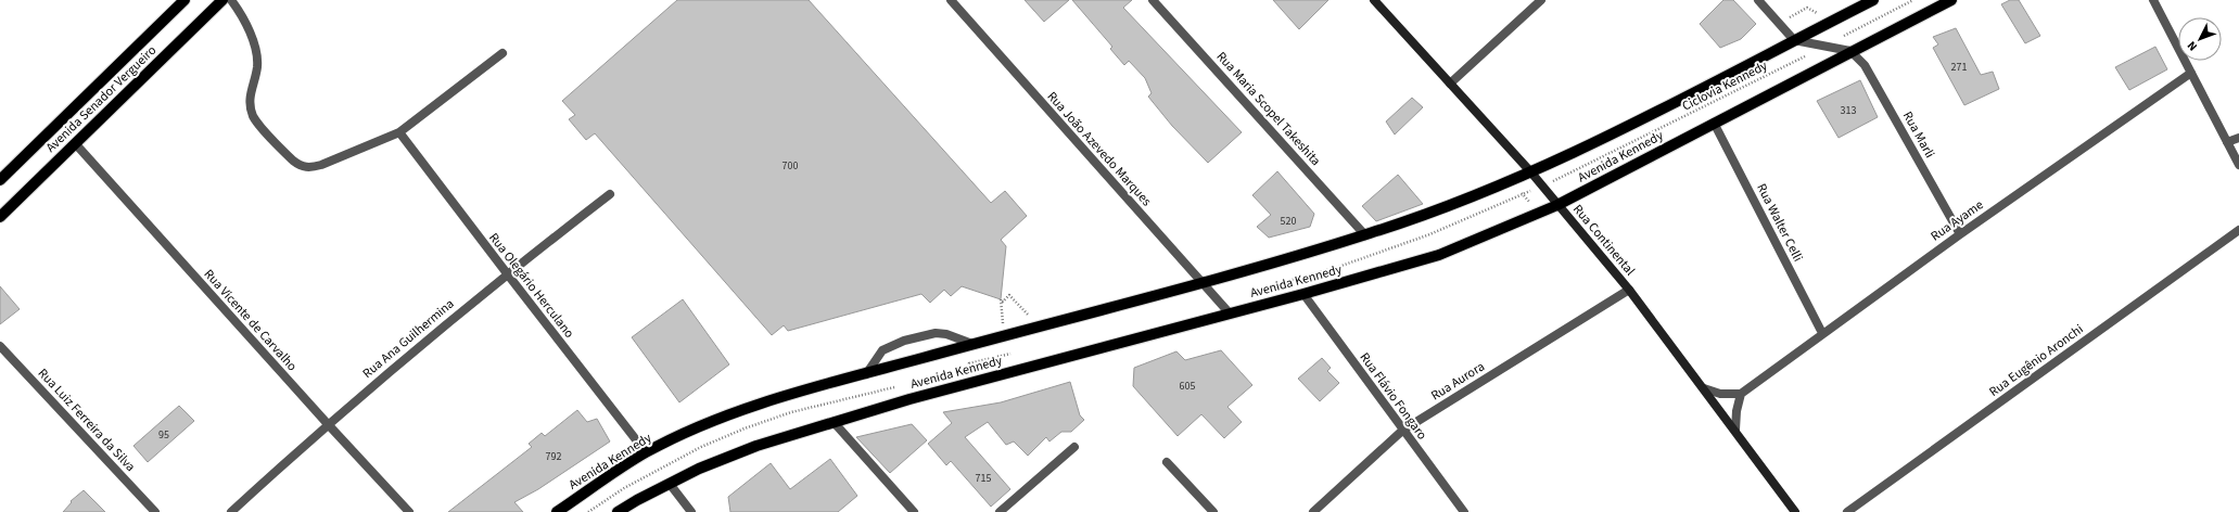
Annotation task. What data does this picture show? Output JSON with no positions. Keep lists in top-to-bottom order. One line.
{"streets":{"main road":["Avenida Senador Vergueiro","Avenida Kennedy"],"street":["Rua Maria Scopel Takeshita","Rua Marli","Rua João Azevedo Marques","Rua Ayame","Rua Walter Celli","Rua Continental","Rua Olegário Herculano","Rua Vicente de Carvalho","Rua Ana Guilhermina","Rua Eugênio Aronchi","Rua Aurora","Rua Flávio Fongaro","Rua Luiz Ferreira da Silva"],"path":["Ciclovia Kennedy"]},"crossings":[["Ciclovia Kennedy","Rua Continental"],["Avenida Senador Vergueiro","Rua Vicente de Carvalho"],["Rua Maria Scopel Takeshita","Avenida Kennedy"],["Rua Marli","Avenida Kennedy"],["Rua Marli","Rua Ayame"],["Rua João Azevedo Marques","Avenida Kennedy"],["Avenida Kennedy","Rua Walter Celli"],["Avenida Kennedy","Rua Continental"],["Avenida Kennedy","Rua Olegário Herculano"],["Avenida Kennedy","Rua Flávio Fongaro"],["Rua Ayame","Rua Walter Celli"],["Rua Continental","Rua Aurora"],["Rua Olegário Herculano","Rua Ana Guilhermina"],["Rua Vicente de Carvalho","Rua Ana Guilhermina"],["Rua Aurora","Rua Flávio Fongaro"]],"house_numbers":["271","313","700","520","605","95","792","715"],"north":"bottom left"}
